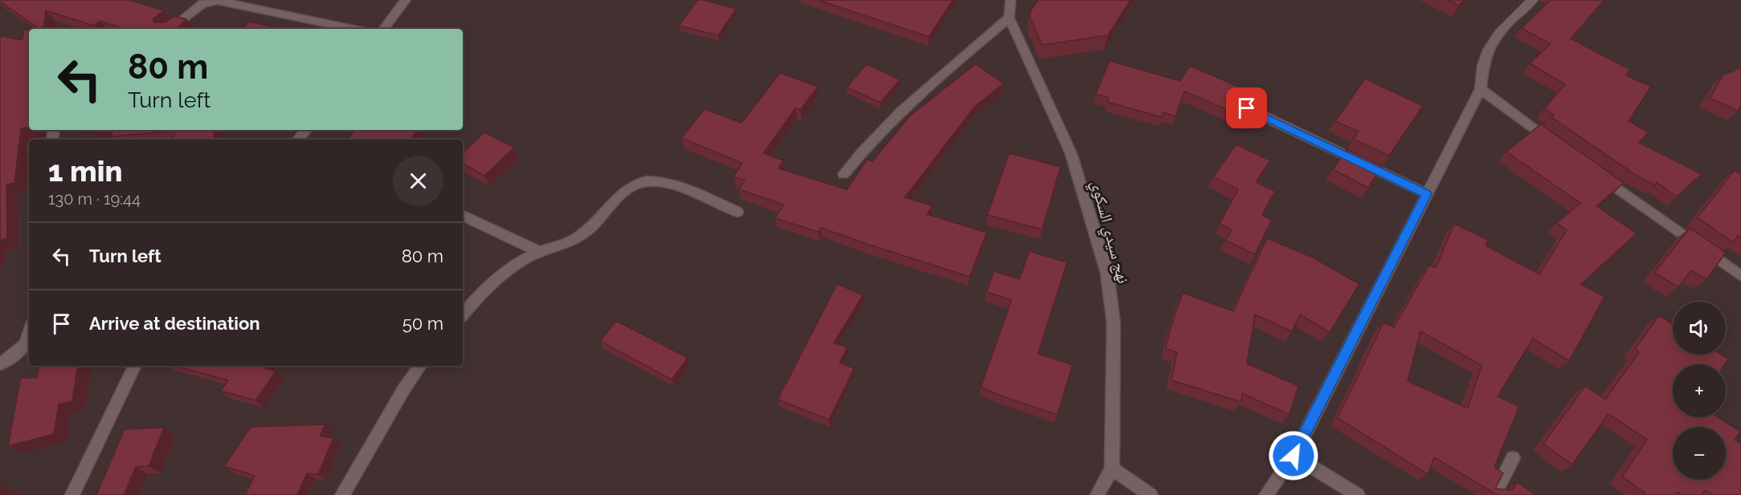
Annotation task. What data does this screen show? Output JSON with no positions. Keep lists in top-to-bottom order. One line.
{"streets":{"street":["نهج سيدي السكوي"]},"page":{"turn":["80 m","Turn left"],"heading":["1 min","130 m · 19:44"],"list":[{"name":"Turn left","value":"80 m"},{"name":"Arrive at destination","value":"50 m"}],"map_buttons":["+","−"]}}
